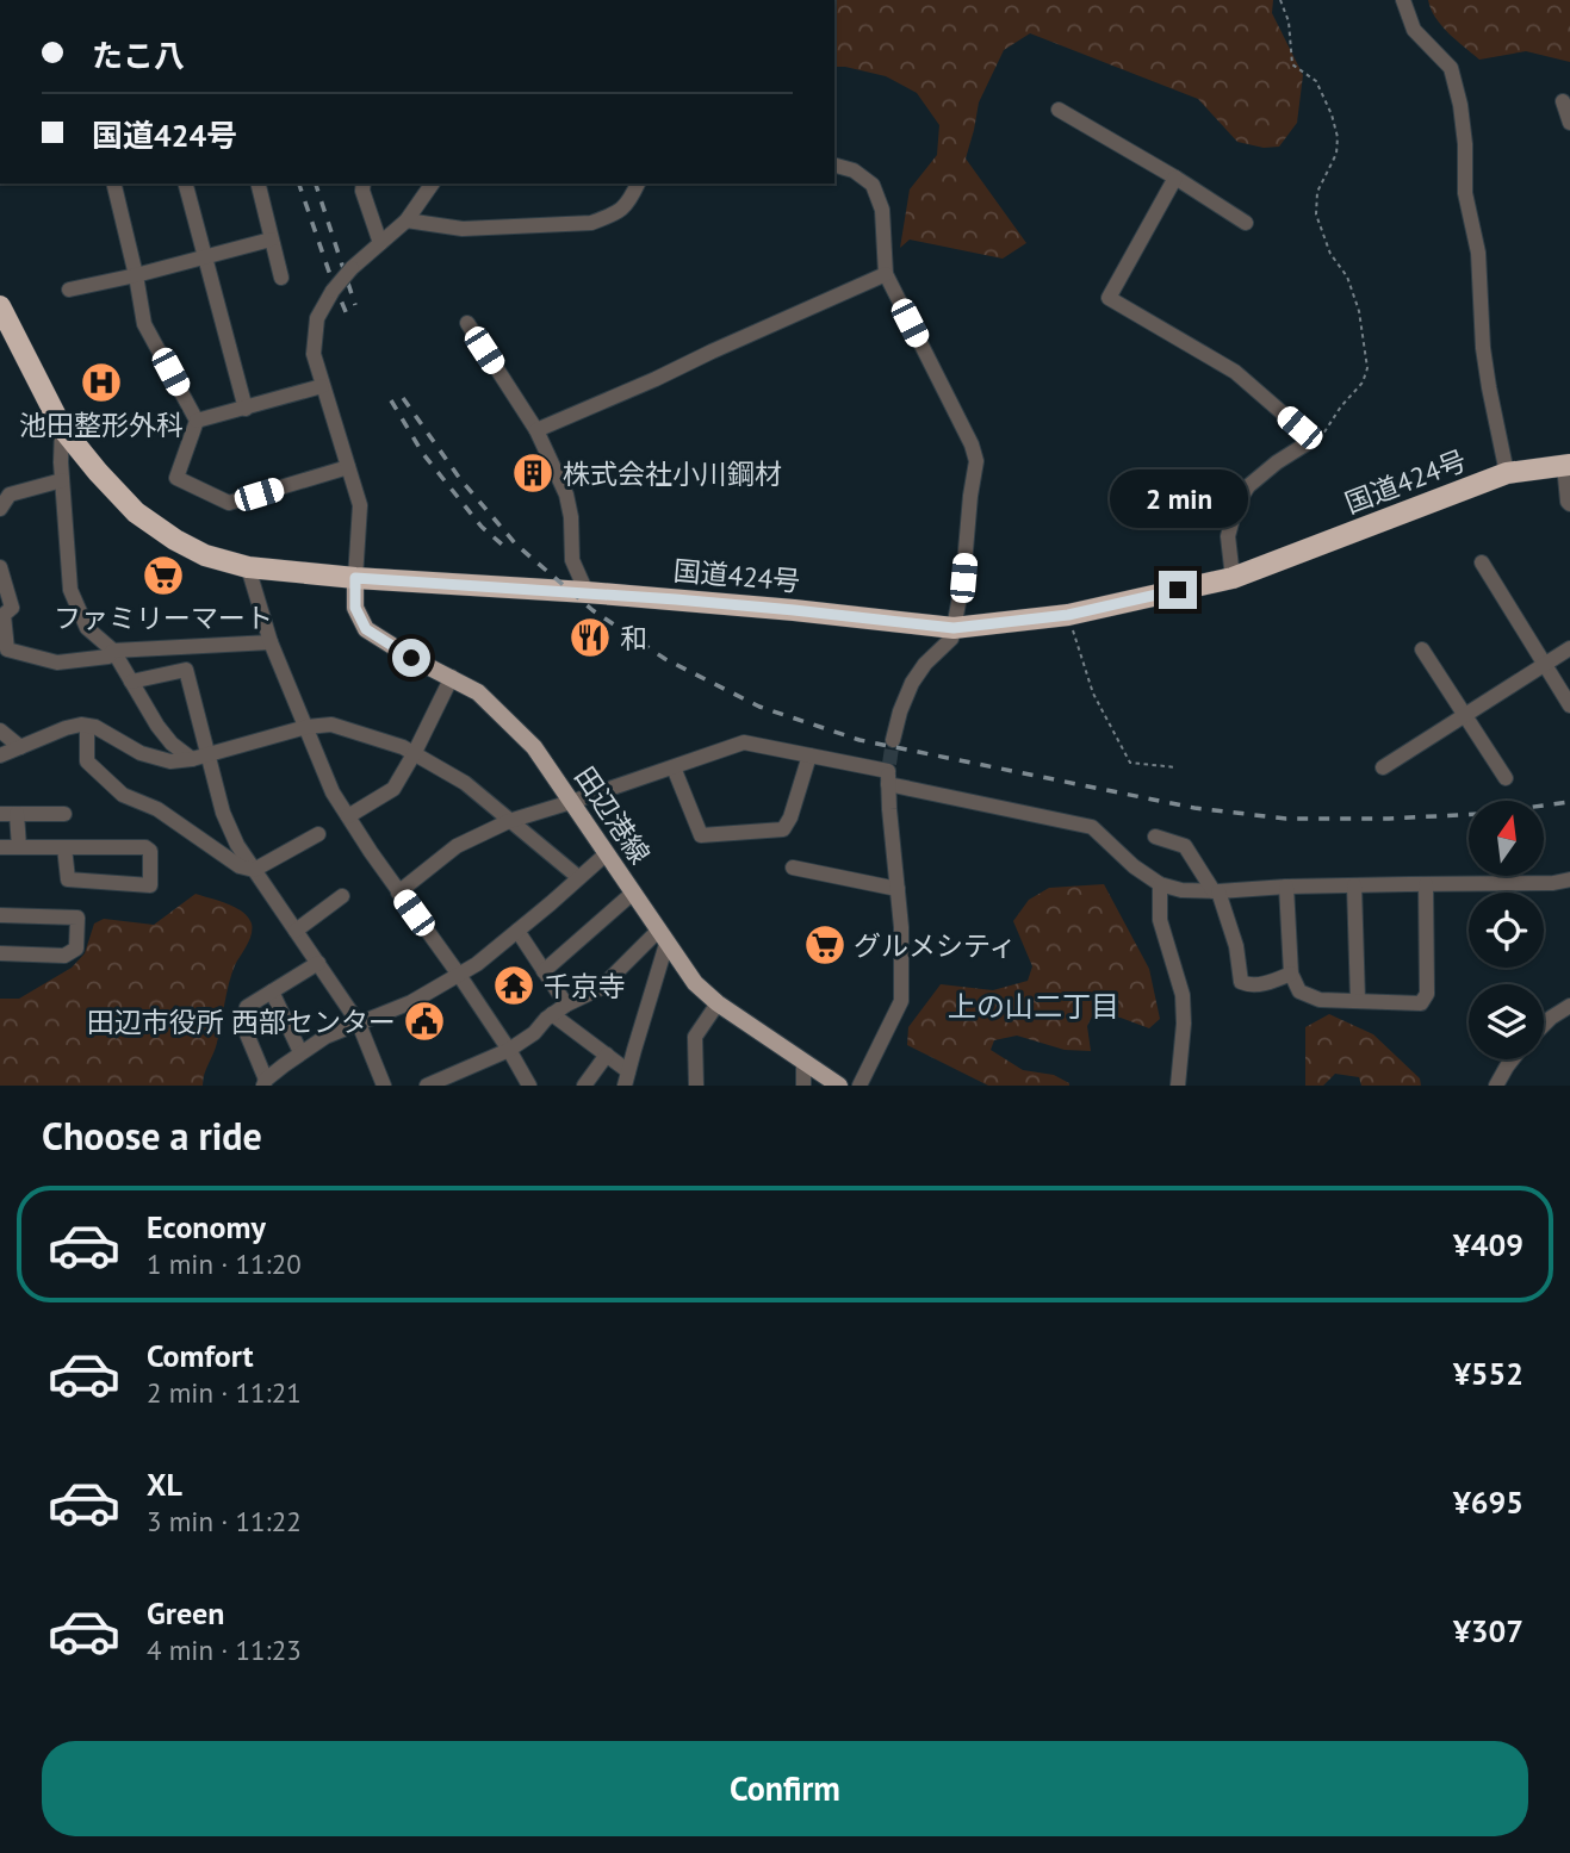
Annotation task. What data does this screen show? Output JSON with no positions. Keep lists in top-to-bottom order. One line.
{"streets":{"highway":["国道424号"],"main road":["田辺港線"]},"crossings":[["国道424号","田辺港線"]],"districts":["上の山二丁目"],"places":{"hospital":["池田整形外科"],"building":["株式会社小川鋼材"],"supermarket":["ファミリーマート","グルメシティ"],"restaurant":["和"],"temple":["千京寺"],"public building":["田辺市役所 西部センター"]},"north":"top","page":{"banner":["たこ八","国道424号"],"bubble":"2 min","heading":"Choose a ride","list":[{"name":"Economy","note":"1 min · 11:20","value":"¥409"},{"name":"Comfort","note":"2 min · 11:21","value":"¥552"},{"name":"XL","note":"3 min · 11:22","value":"¥695"},{"name":"Green","note":"4 min · 11:23","value":"¥307"}],"buttons":"Confirm"}}
